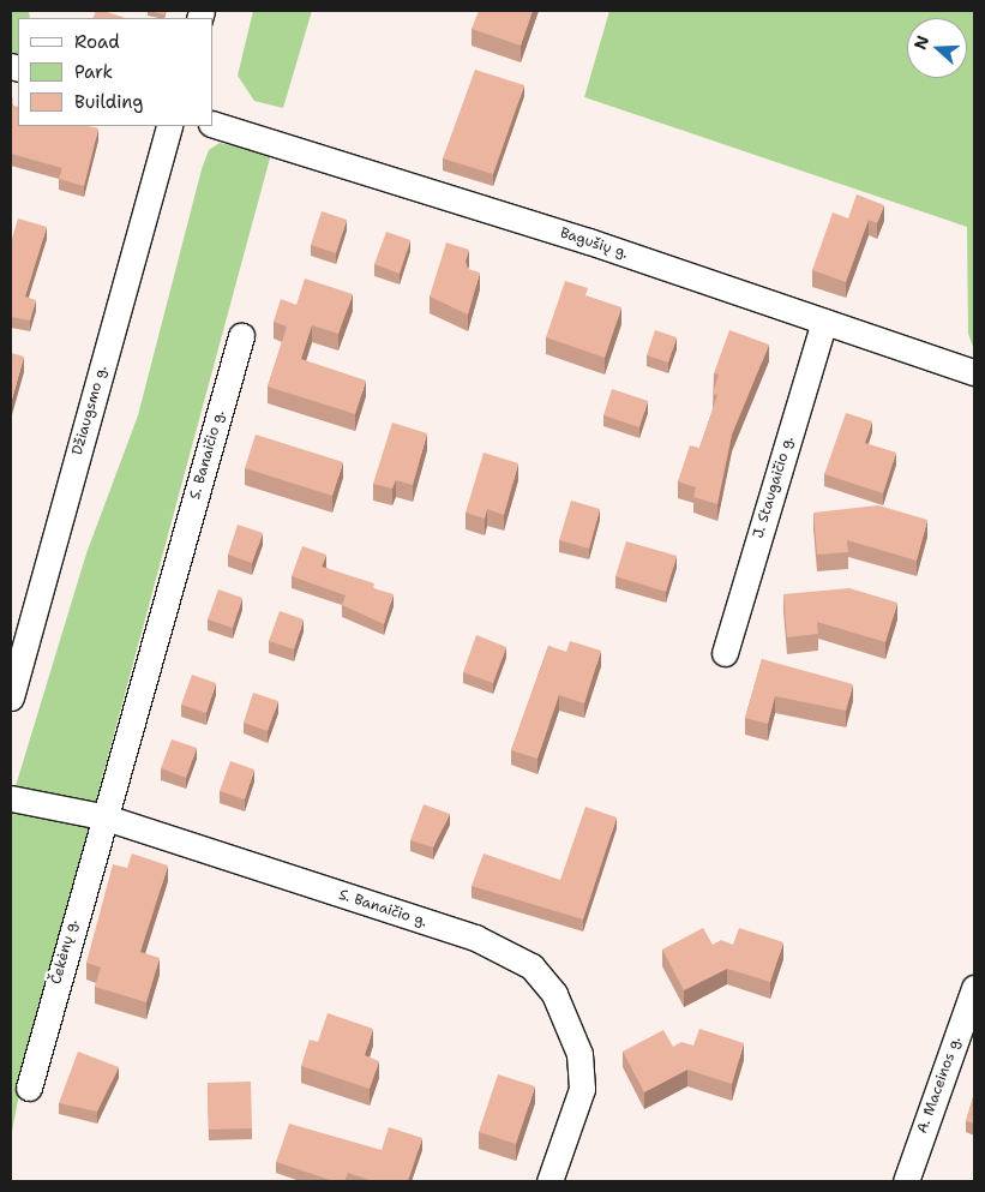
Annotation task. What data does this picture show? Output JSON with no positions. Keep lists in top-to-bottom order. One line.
{"streets":{"street":["Bagušių g.","Džiaugsmo g.","S. Banaičio g.","J. Staugaičio g.","Čekėnų g.","A. Maceinos g."]},"crossings":[["Bagušių g.","J. Staugaičio g."],["S. Banaičio g.","Čekėnų g."]],"legend":["Road","Park","Building"],"north":"left"}
